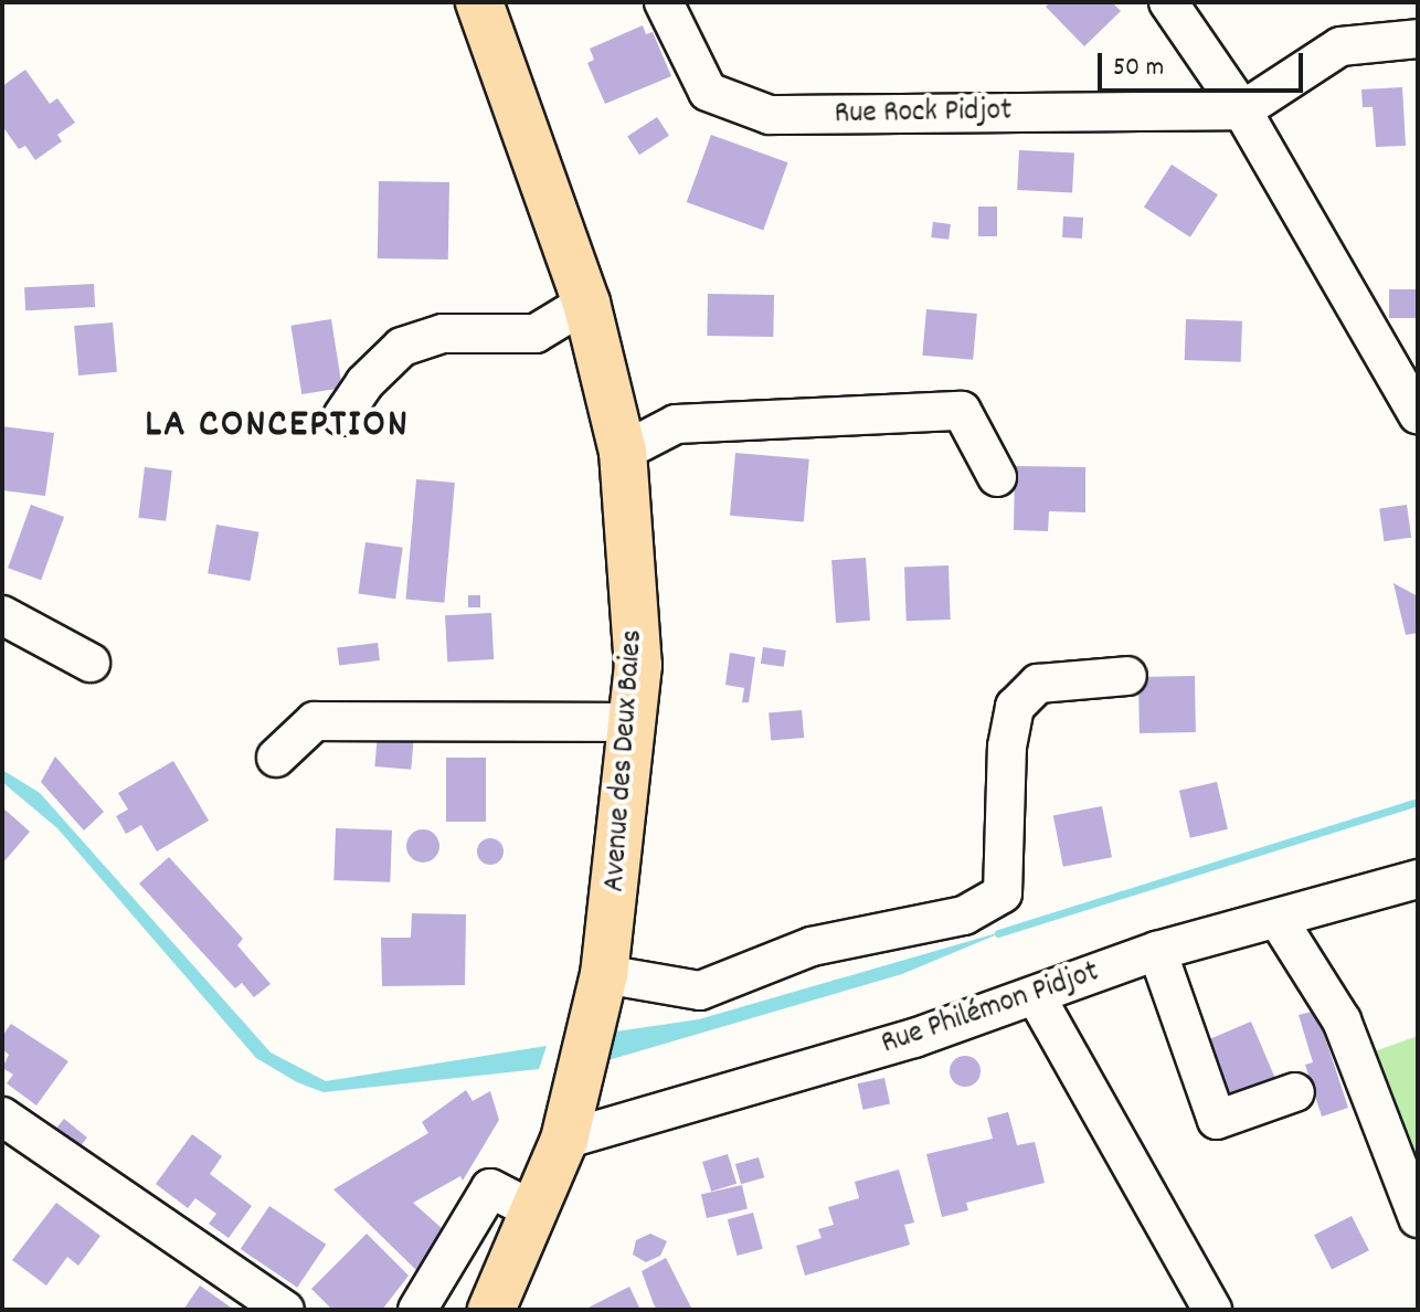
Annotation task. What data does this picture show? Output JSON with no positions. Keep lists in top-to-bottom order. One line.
{"streets":{"main road":["Avenue des Deux Baies"],"street":["Rue Rock Pidjot","Rue Philémon Pidjot"]},"crossings":[["Avenue des Deux Baies","Rue Philémon Pidjot"]],"districts":["LA CONCEPTION"],"scale_bar":"50 m"}
